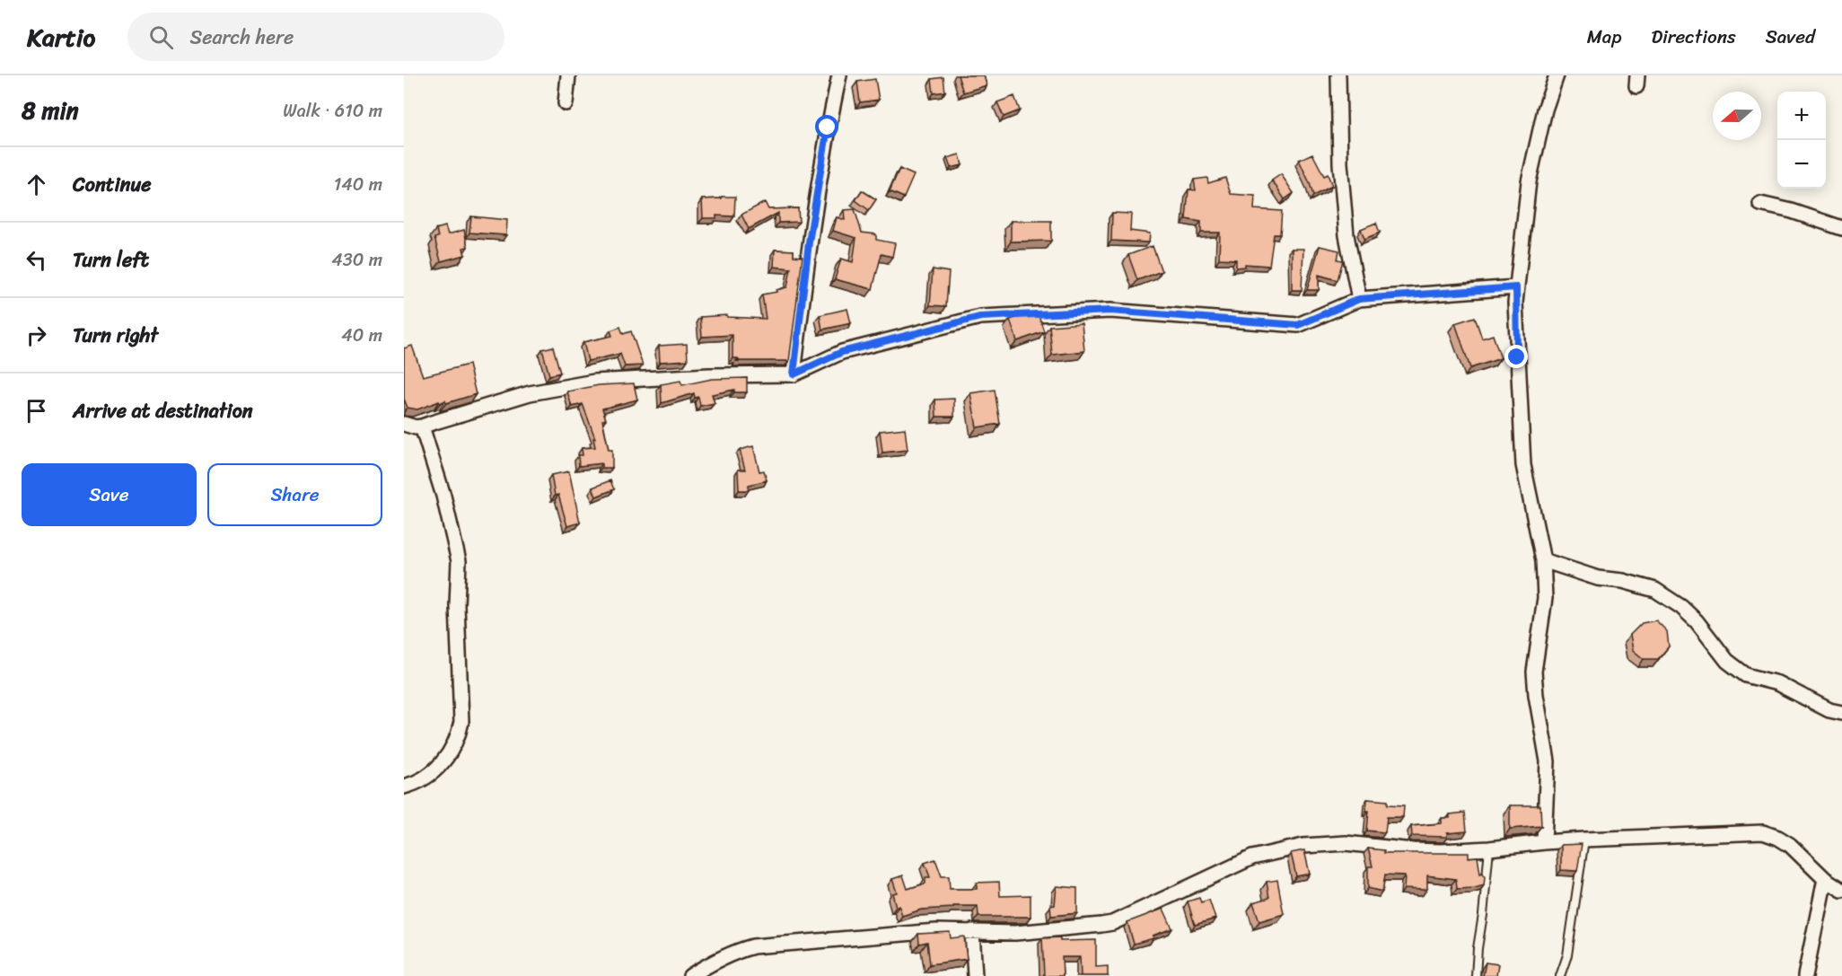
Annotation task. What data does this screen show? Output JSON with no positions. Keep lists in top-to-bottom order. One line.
{"north":"left","page":{"header":"Kartio","search":"Search here","nav":["Map","Directions","Saved"],"heading":["8 min","Walk · 610 m"],"map_buttons":["+","−"],"list":[["Continue","140 m"],["Turn left","430 m"],["Turn right","40 m"],"Arrive at destination"],"buttons":["Save","Share"]}}
